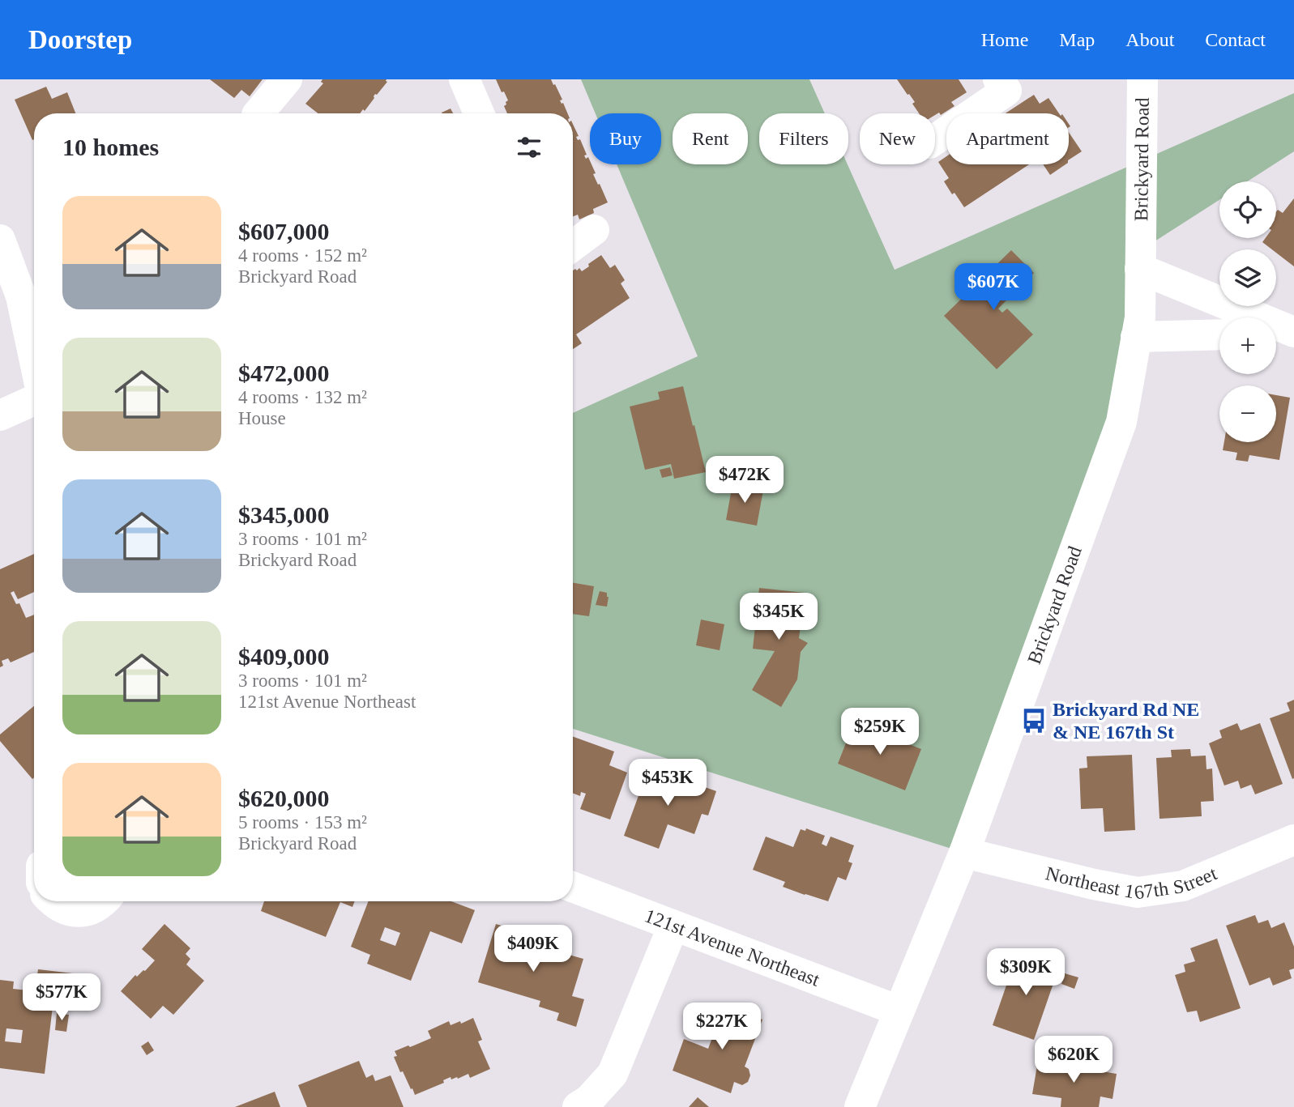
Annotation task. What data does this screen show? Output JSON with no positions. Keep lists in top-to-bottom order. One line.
{"streets":{"street":["Brickyard Road","Northeast 167th Street","121st Avenue Northeast"]},"crossings":[["Brickyard Road","Northeast 167th Street"],["Brickyard Road","121st Avenue Northeast"]],"places":{"bus stop":["Brickyard Rd NE & NE 167th St"]},"page":{"header":"Doorstep","nav":["Home","Map","About","Contact"],"chip":["Buy","Rent","Filters","New","Apartment"],"heading":"10 homes","map_buttons":["+","−"],"list":[{"name":"$607,000","note":"4 rooms · 152 m² · Brickyard Road"},{"name":"$472,000","note":"4 rooms · 132 m² · House"},{"name":"$345,000","note":"3 rooms · 101 m² · Brickyard Road"},{"name":"$409,000","note":"3 rooms · 101 m² · 121st Avenue Northeast"},{"name":"$620,000","note":"5 rooms · 153 m² · Brickyard Road"}],"price":["$607K","$472K","$345K","$259K","$453K","$409K","$309K","$577K","$227K","$620K"]}}
